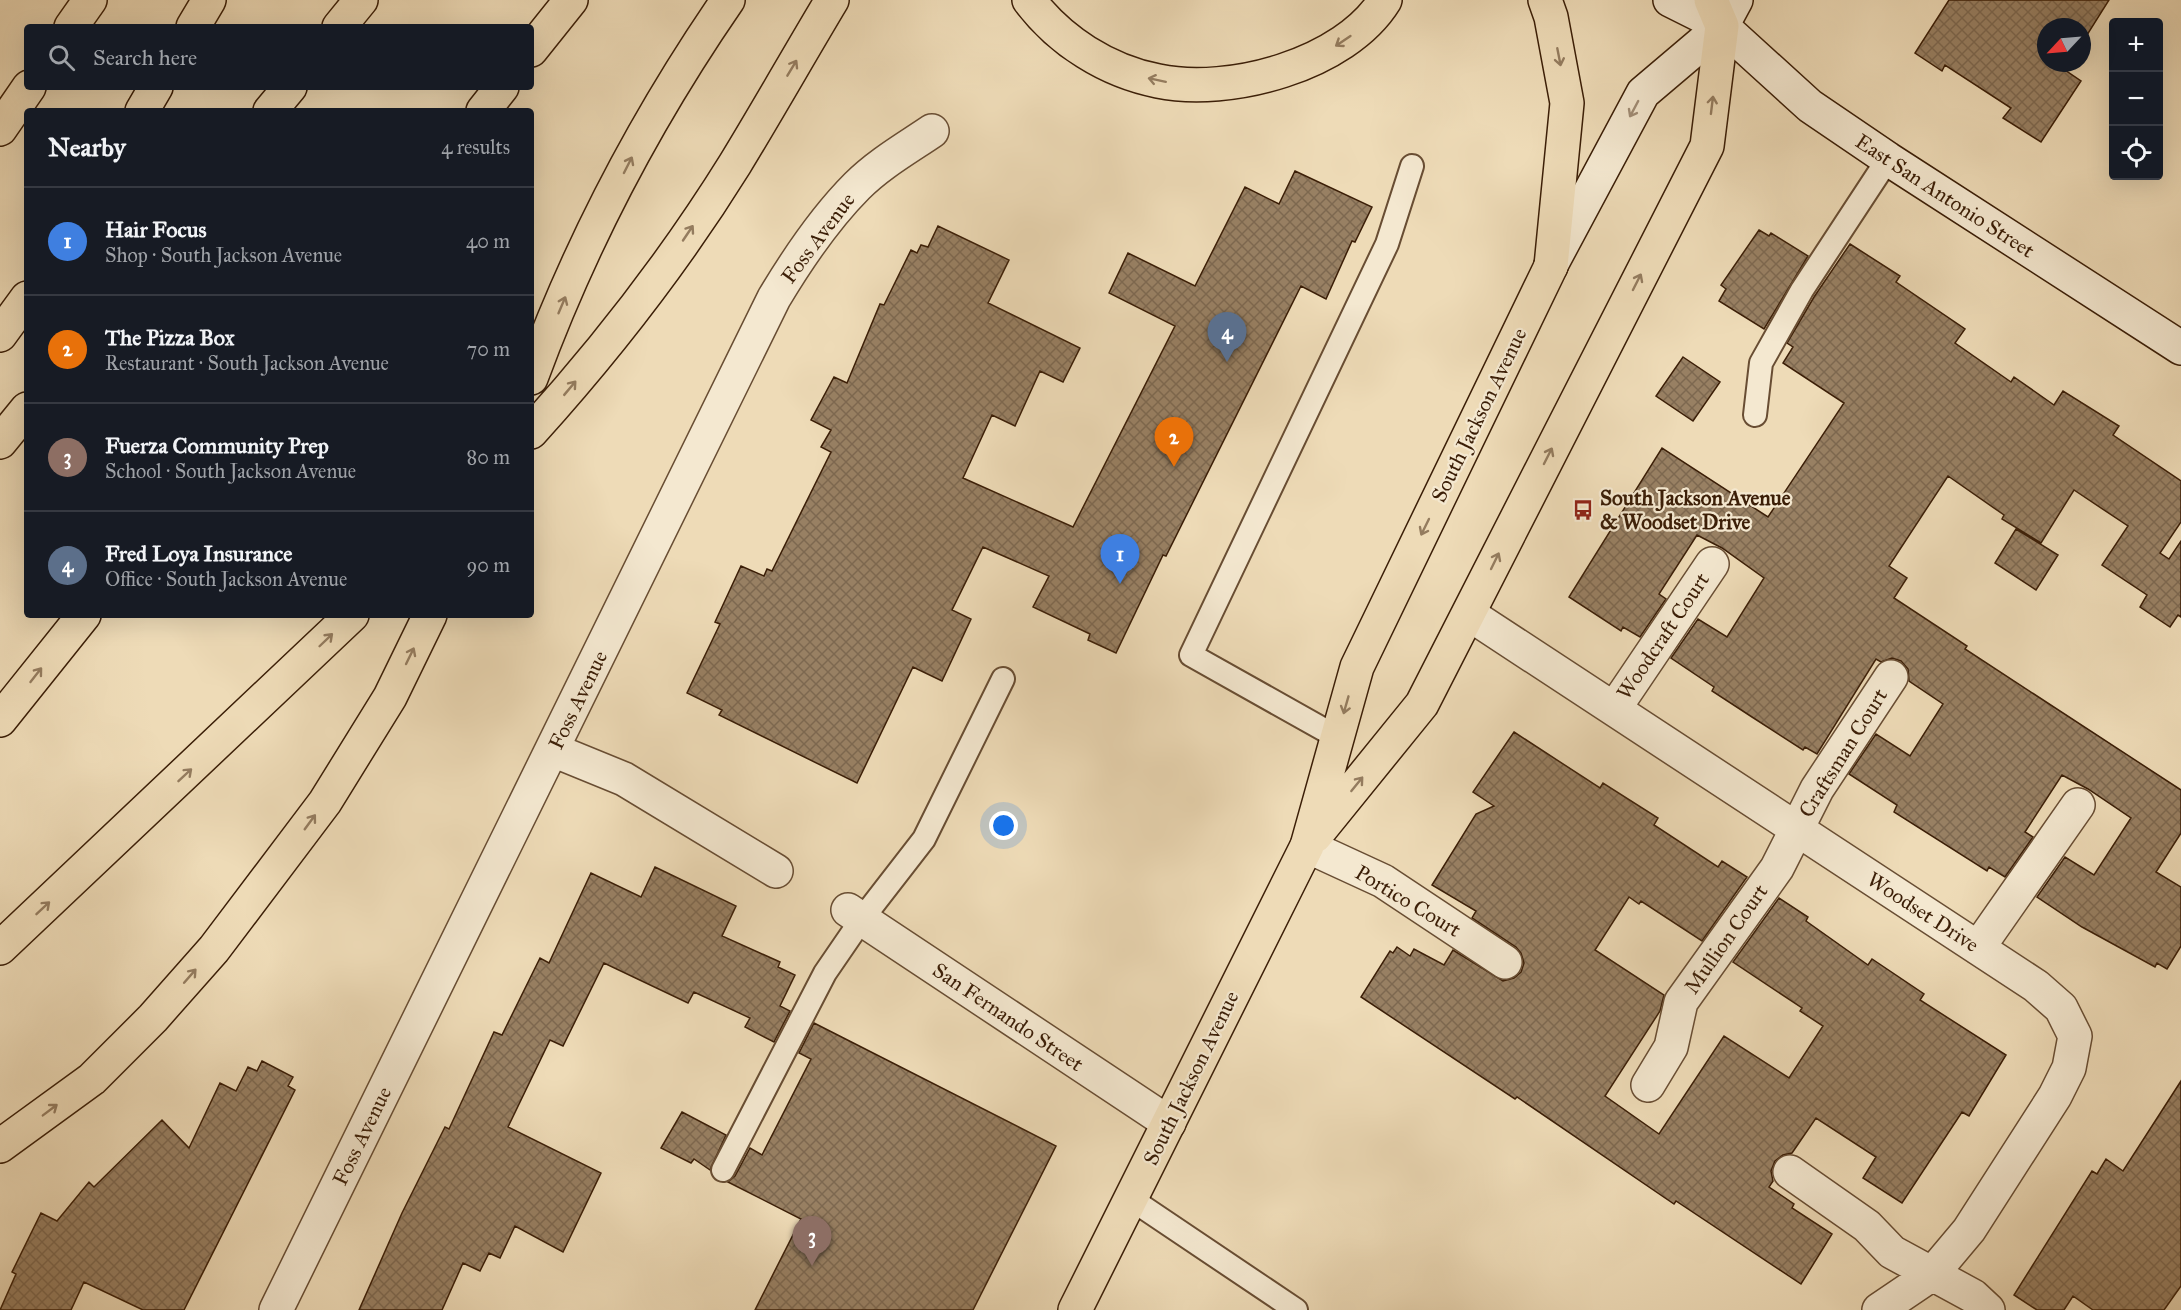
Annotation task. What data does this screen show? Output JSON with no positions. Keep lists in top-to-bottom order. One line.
{"streets":{"main road":["South Jackson Avenue"],"street":["East San Antonio Street","Foss Avenue","Woodcraft Court","Craftsman Court","Portico Court","Woodset Drive","Mullion Court","San Fernando Street"]},"crossings":[["East San Antonio Street","South Jackson Avenue"],["South Jackson Avenue","Portico Court"],["South Jackson Avenue","Woodset Drive"],["South Jackson Avenue","San Fernando Street"],["Woodcraft Court","Woodset Drive"],["Craftsman Court","Woodset Drive"],["Craftsman Court","Mullion Court"],["Woodset Drive","Mullion Court"]],"places":{"bus stop":["South Jackson Avenue & Woodset Drive"]},"north":"bottom left","page":{"map_buttons":["+","−"],"search":"Search here","heading":["Nearby","4 results"],"list":[{"mark":"1","name":"Hair Focus","note":"Shop · South Jackson Avenue","value":"40 m"},{"mark":"2","name":"The Pizza Box","note":"Restaurant · South Jackson Avenue","value":"70 m"},{"mark":"3","name":"Fuerza Community Prep","note":"School · South Jackson Avenue","value":"80 m"},{"mark":"4","name":"Fred Loya Insurance","note":"Office · South Jackson Avenue","value":"90 m"}],"pins":["4","2","1","3"]}}
